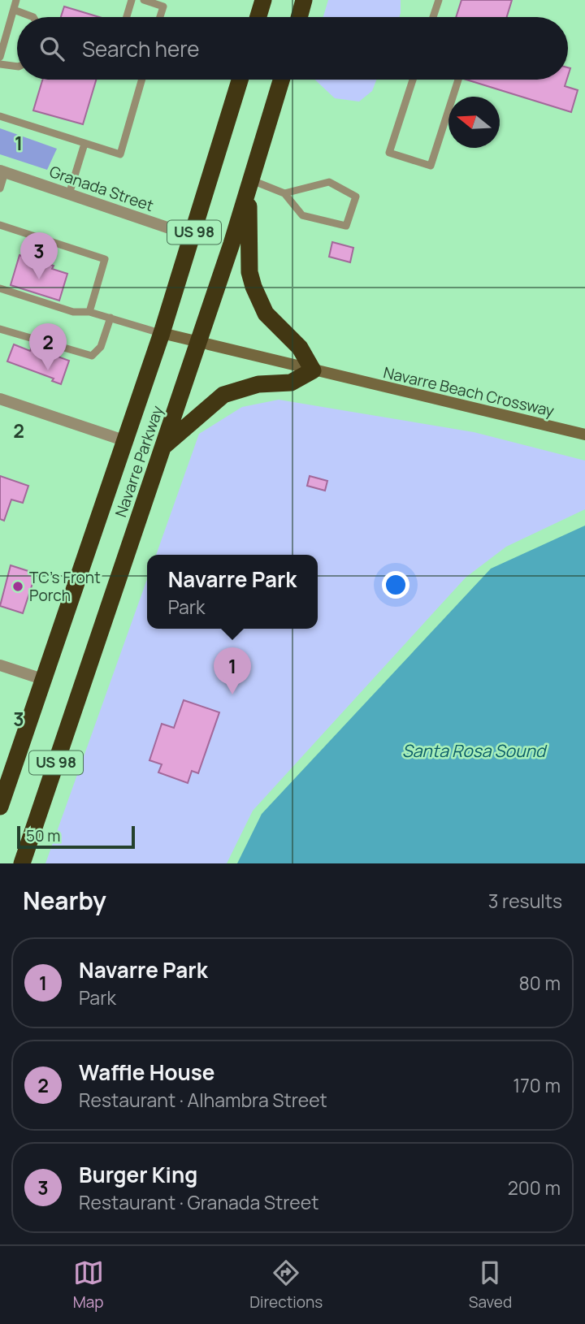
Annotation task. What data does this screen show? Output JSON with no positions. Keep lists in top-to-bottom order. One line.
{"streets":{"highway":["US 98","Navarre Parkway"],"main road":["Navarre Beach Crossway"],"street":["Granada Street"]},"crossings":[["Granada Street","Navarre Parkway"],["Navarre Beach Crossway","Navarre Parkway"]],"water":["Santa Rosa Sound"],"places":["TC's Front Porch"],"scale_bar":"50 m","north":"left","page":{"search":"Search here","pins":["3","2","1"],"popup":["Navarre Park","Park"],"scale":"50 m","heading":["Nearby","3 results"],"list":[{"mark":"1","name":"Navarre Park","note":"Park","value":"80 m"},{"mark":"2","name":"Waffle House","note":"Restaurant · Alhambra Street","value":"170 m"},{"mark":"3","name":"Burger King","note":"Restaurant · Granada Street","value":"200 m"}],"nav":["Map","Directions","Saved"]},"grid":{"rows":["1","2","3"]}}
